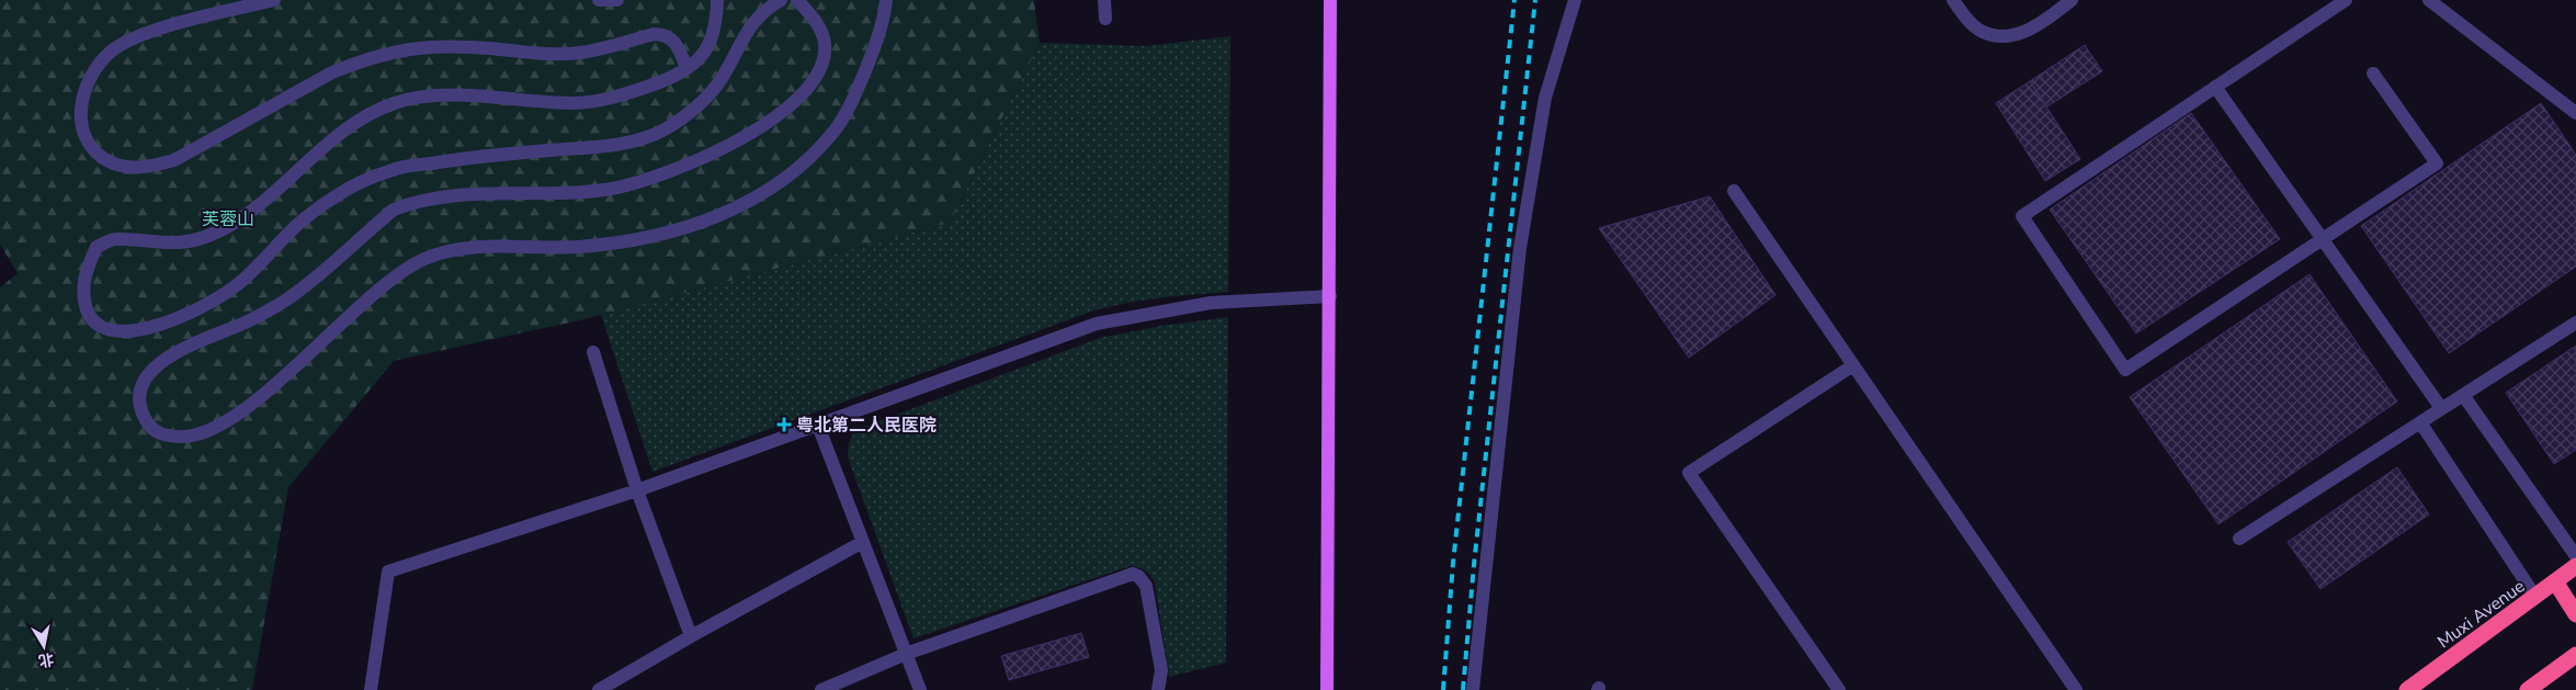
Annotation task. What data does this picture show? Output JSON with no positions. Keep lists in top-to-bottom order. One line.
{"streets":{"highway":["Muxi Avenue"]},"parks":["芙蓉山"],"places":{"health":["粤北第二人民医院"]},"north":"bottom"}
